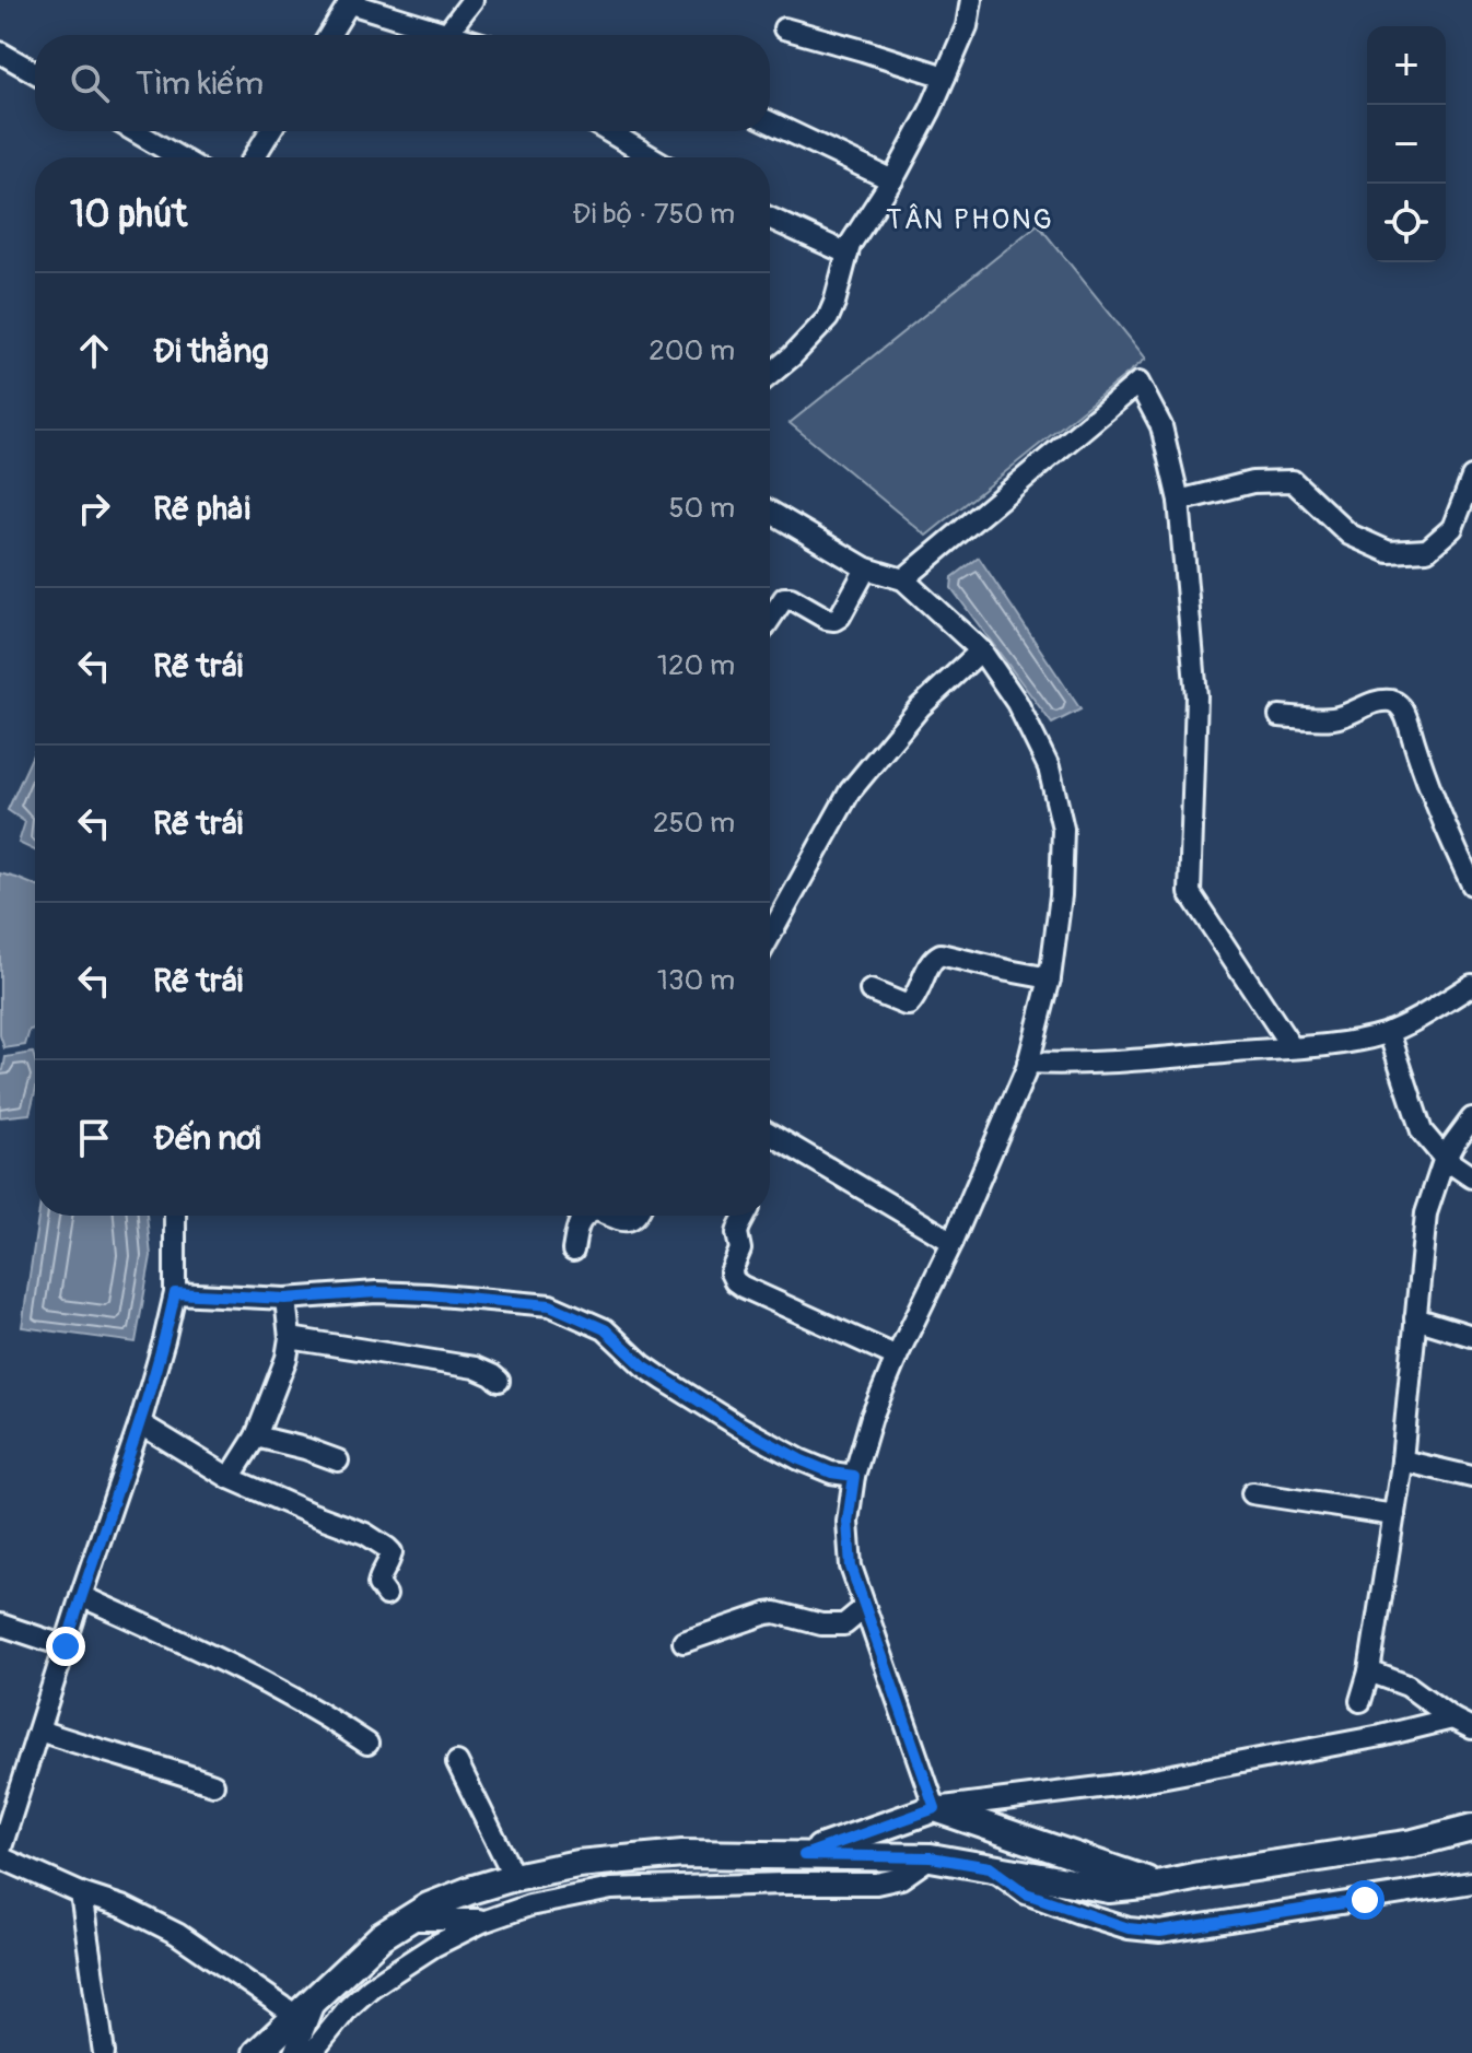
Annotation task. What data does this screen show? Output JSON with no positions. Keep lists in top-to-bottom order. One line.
{"districts":["TÂN PHONG"],"page":{"map_buttons":["+","−"],"search":"Tìm kiếm","heading":["10 phút","Đi bộ · 750 m"],"list":[["Đi thẳng","200 m"],["Rẽ phải","50 m"],["Rẽ trái","120 m"],["Rẽ trái","250 m"],["Rẽ trái","130 m"],"Đến nơi"]}}
